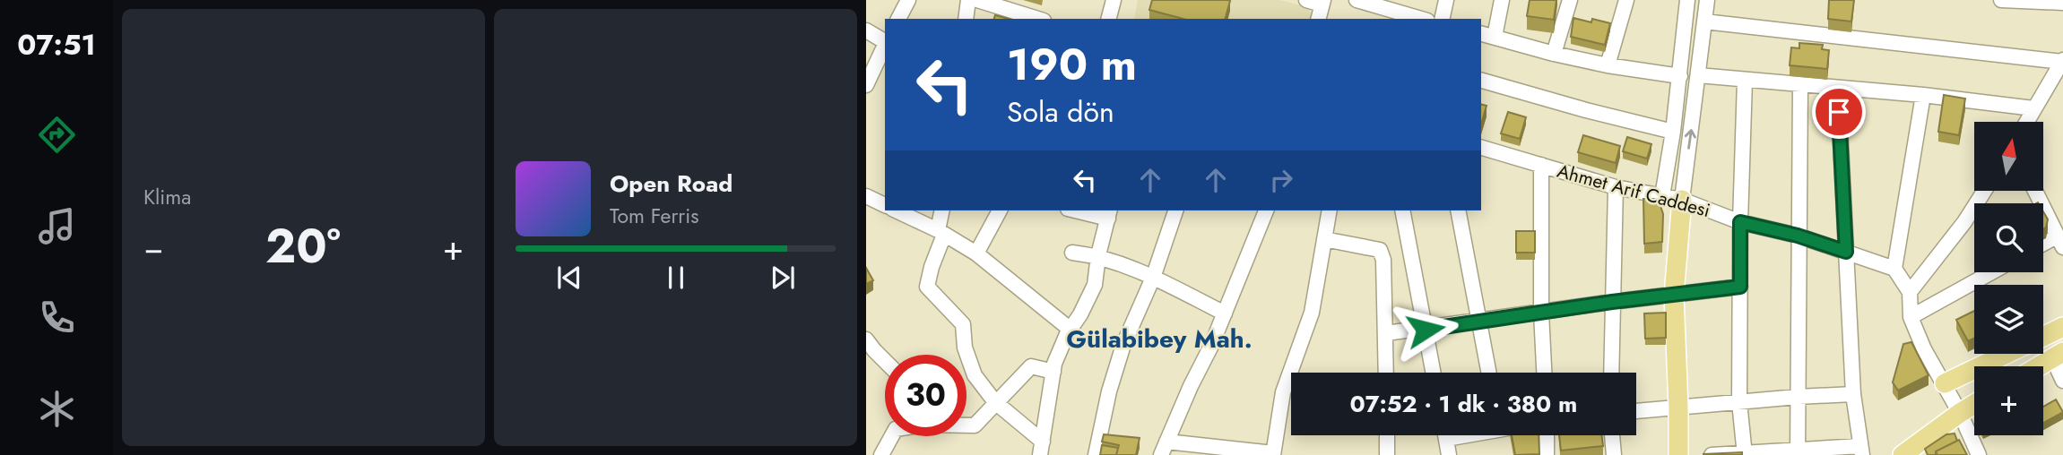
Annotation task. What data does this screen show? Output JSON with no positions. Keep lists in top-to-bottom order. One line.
{"streets":{"street":["Ahmet Arif Caddesi"]},"districts":["Gülabibey Mah."],"north":"top","page":{"tabs":"07:51","tile":"Klima","turn":["190 m","Sola dön"],"map_buttons":"+","song":["Open Road","Tom Ferris"],"heat":["−","20°","+"],"limit":"30","trip":"07:52 · 1 dk · 380 m"}}
